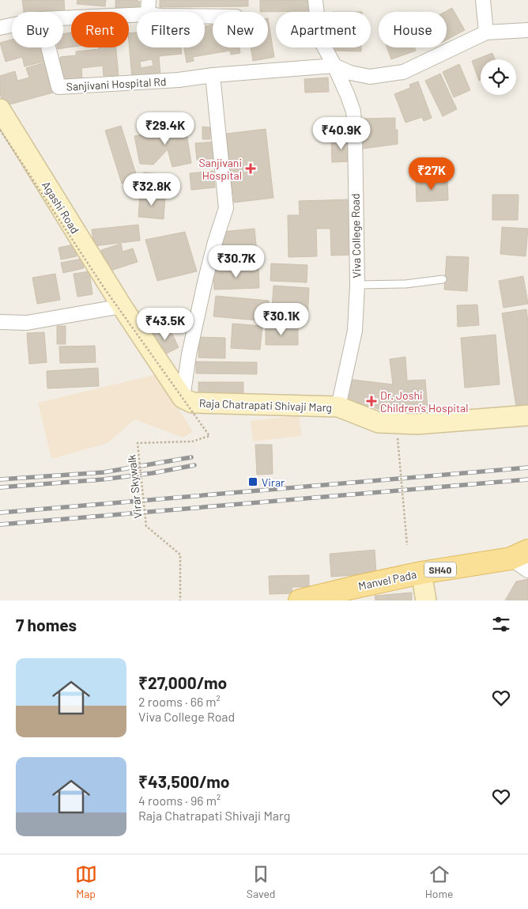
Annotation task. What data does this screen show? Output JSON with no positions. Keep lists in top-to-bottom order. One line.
{"streets":{"main road":["SH40","Manvel Pada"],"street":["Sanjivani Hospital Rd","Agashi Road","Viva College Road","Raja Chatrapati Shivaji Marg"],"path":["Virar Skywalk"]},"crossings":[["Viva College Road","Raja Chatrapati Shivaji Marg"]],"places":{"health":["Sanjivani Hospital","Dr. Joshi Children's Hospital"],"transit":["Virar"]},"page":{"chip":["Buy","Rent","Filters","New","Apartment","House"],"price":["₹29.4K","₹40.9K","₹27K","₹32.8K","₹30.7K","₹30.1K","₹43.5K"],"heading":"7 homes","list":[{"name":"₹27,000/mo","note":"2 rooms · 66 m² · Viva College Road"},{"name":"₹43,500/mo","note":"4 rooms · 96 m² · Raja Chatrapati Shivaji Marg"}],"tabs":["Map","Saved","Home"]}}
